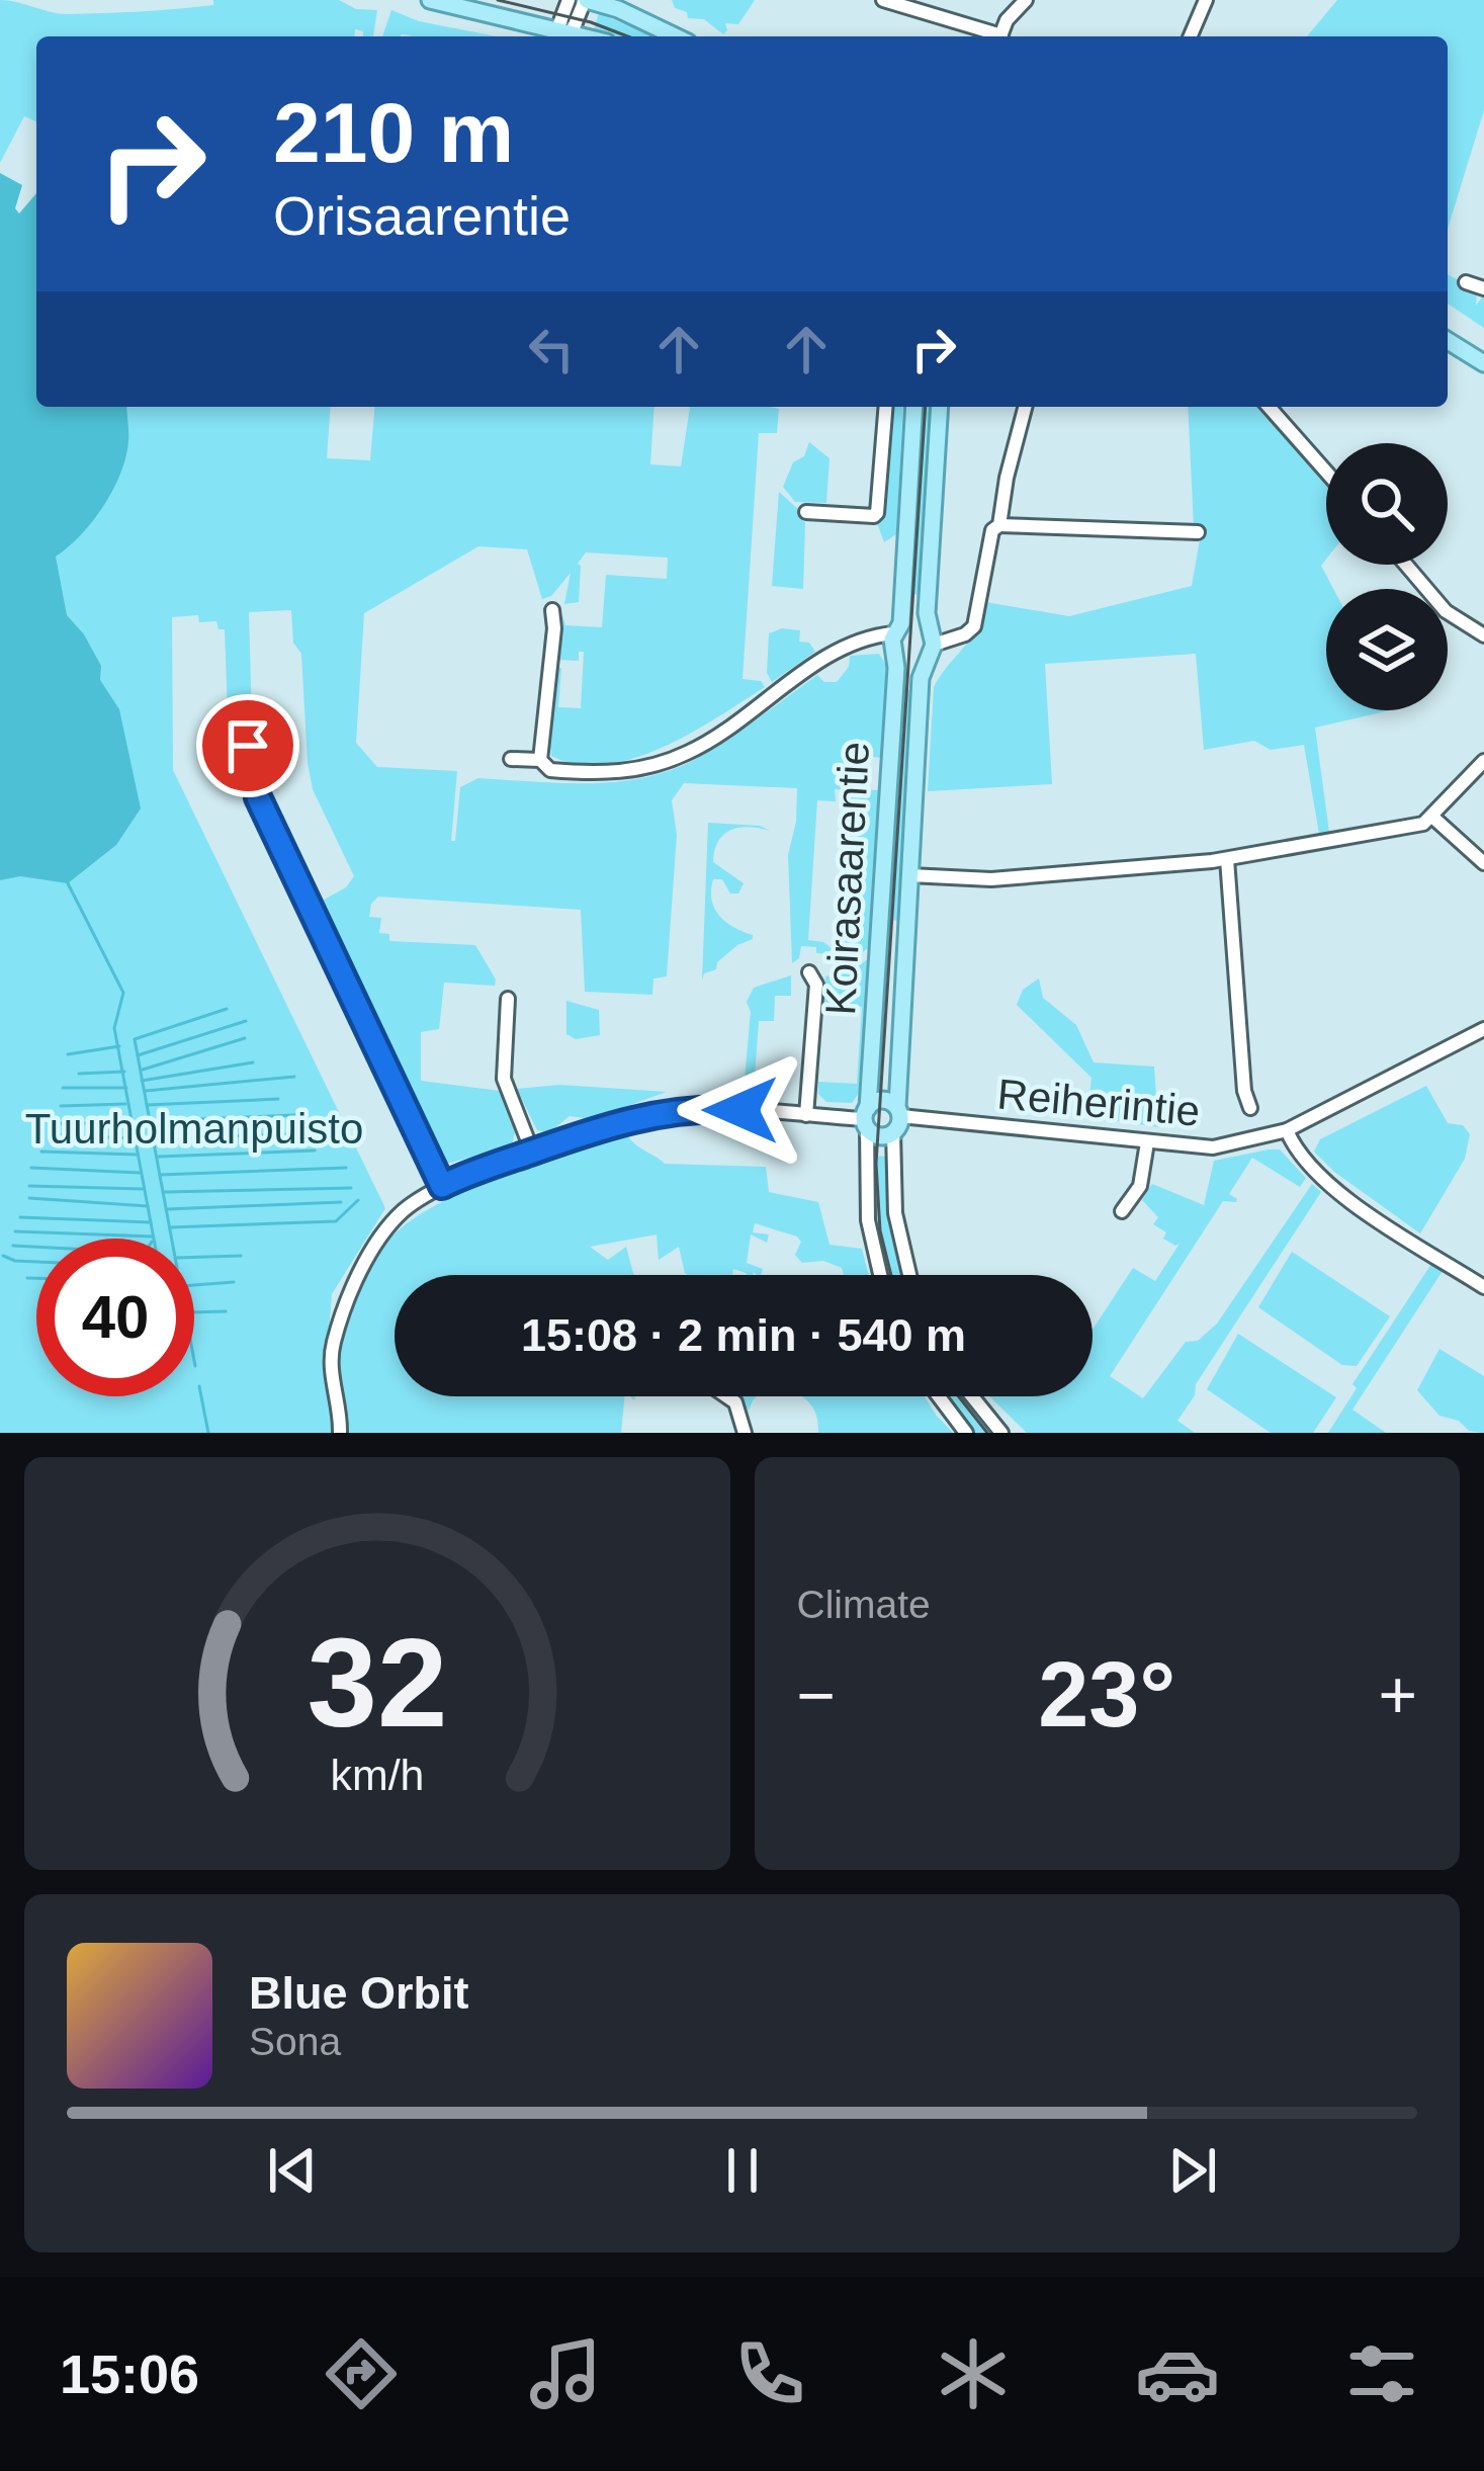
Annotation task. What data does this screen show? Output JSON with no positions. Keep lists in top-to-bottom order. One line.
{"streets":{"main road":["Koirasaarentie"],"street":["Reiherintie"]},"crossings":[["Koirasaarentie","Reiherintie"]],"parks":["Tuurholmanpuisto"],"page":{"turn":["210 m","Orisaarentie"],"limit":"40","trip":"15:08 · 2 min · 540 m","tile":"Climate","heat":["−","23°","+"],"song":["Blue Orbit","Sona"],"tabs":"15:06","gauge":["32","km/h"]}}
